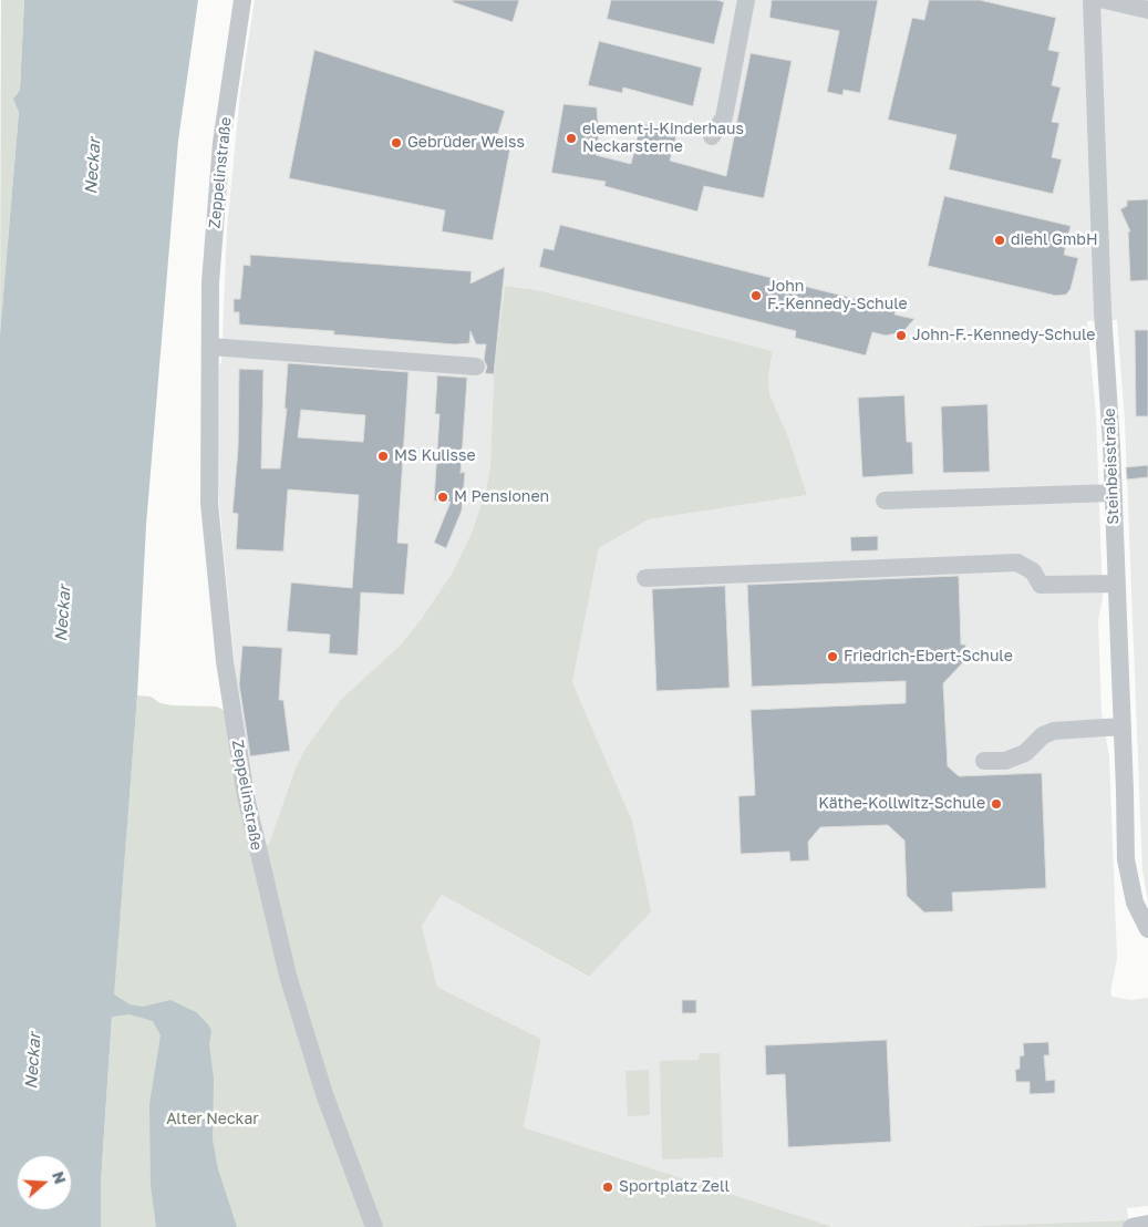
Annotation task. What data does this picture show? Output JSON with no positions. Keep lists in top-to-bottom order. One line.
{"streets":{"street":["Zeppelinstraße","Steinbeisstraße"]},"water":["Neckar"],"parks":["Alter Neckar"],"places":["element-i-Kinderhaus Neckarsterne","Gebrüder Weiss","diehl GmbH","John F.-Kennedy-Schule","John-F.-Kennedy-Schule","MS Kulisse","M Pensionen","Friedrich-Ebert-Schule","Käthe-Kollwitz-Schule","Sportplatz Zell"],"north":"right"}
